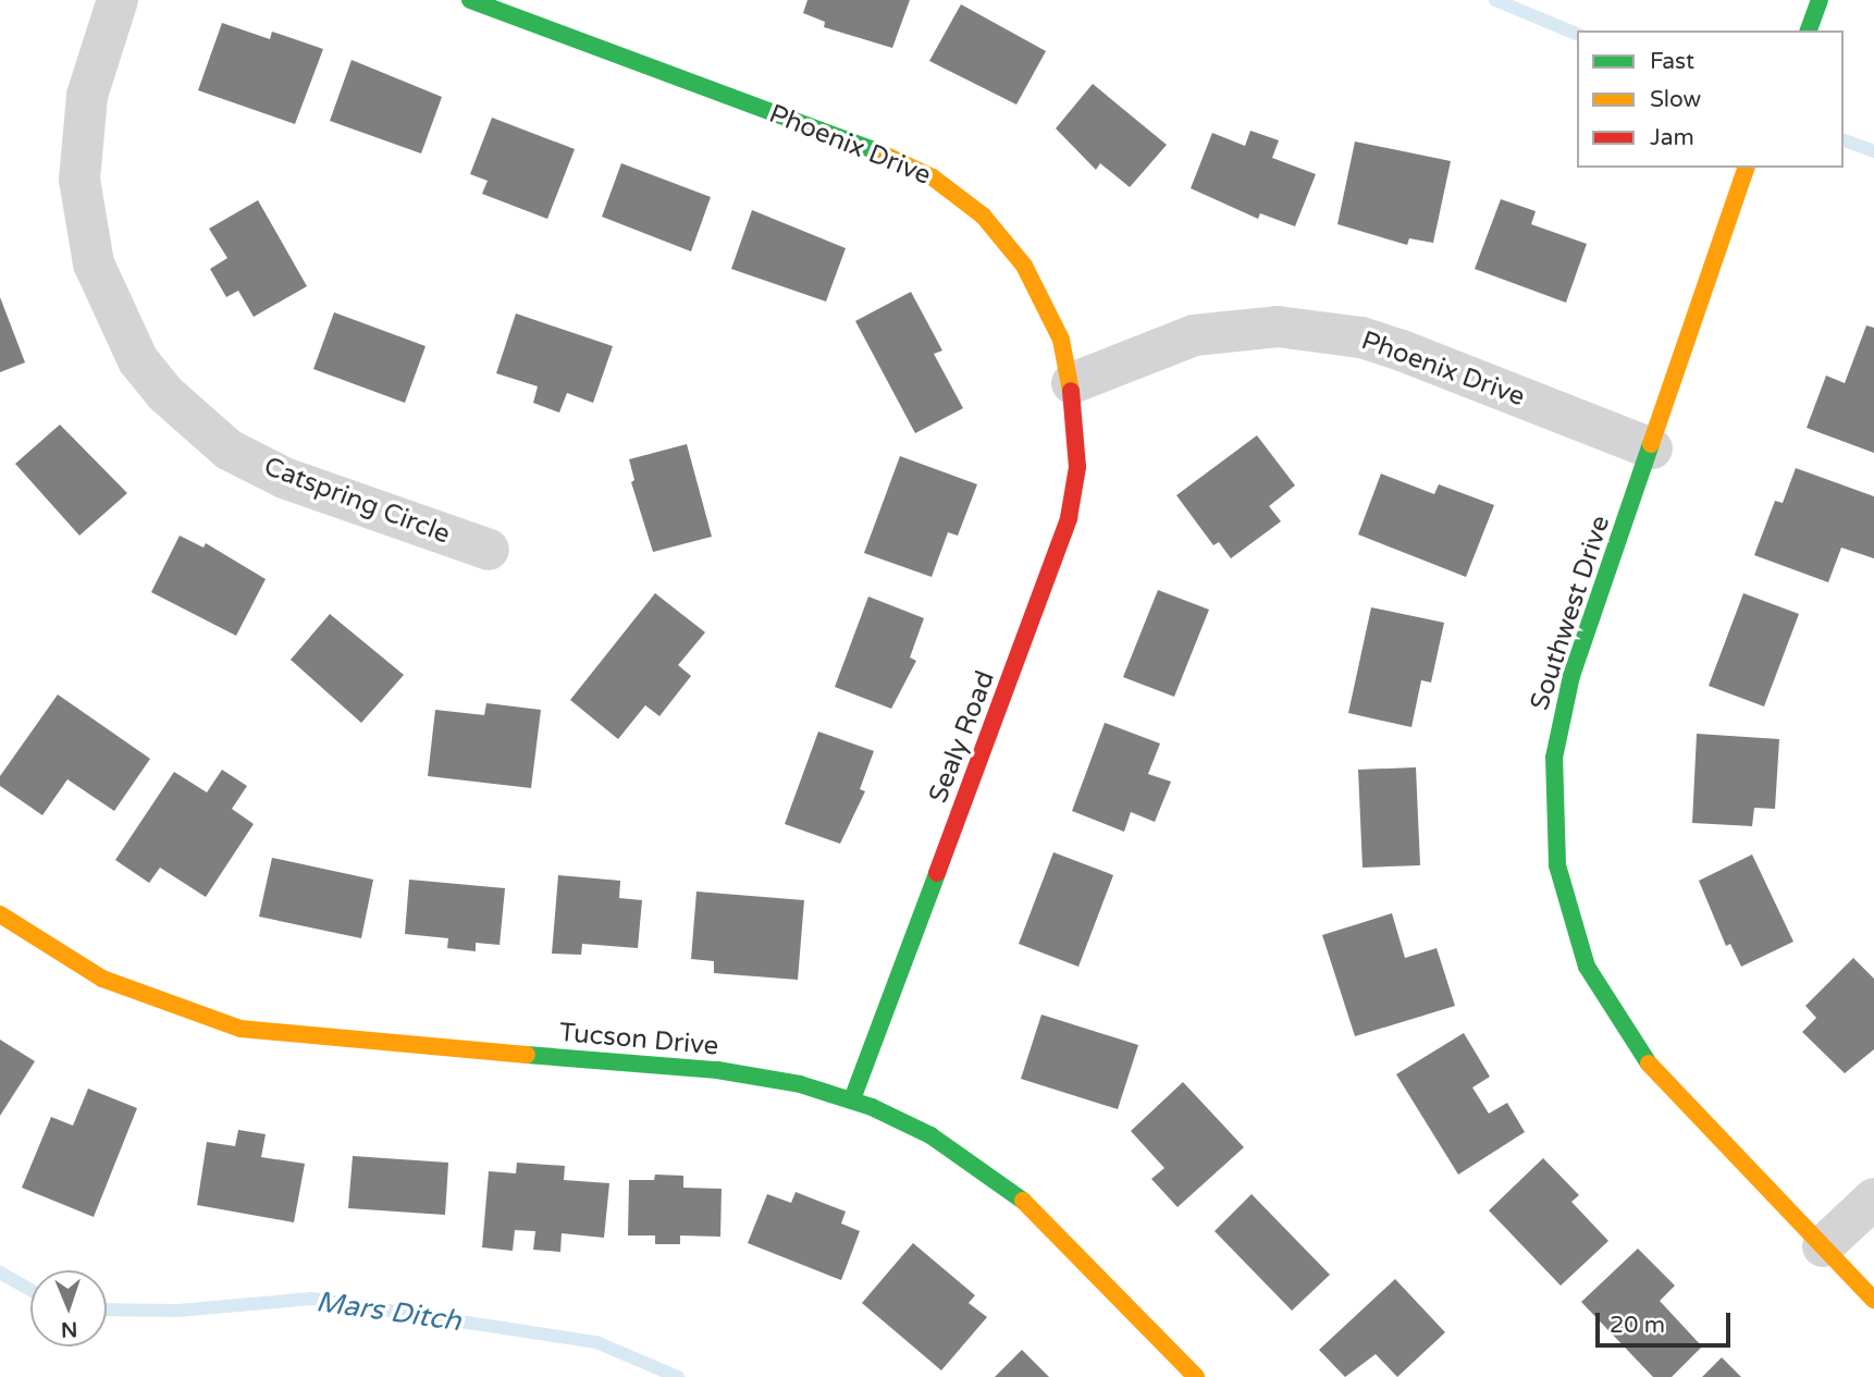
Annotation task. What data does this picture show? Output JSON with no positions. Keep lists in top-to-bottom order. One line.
{"streets":{"street":["Phoenix Drive","Catspring Circle","Southwest Drive","Sealy Road","Tucson Drive"]},"crossings":[["Phoenix Drive","Southwest Drive"],["Phoenix Drive","Sealy Road"],["Sealy Road","Tucson Drive"]],"water":["Mars Ditch"],"legend":["Fast","Slow","Jam"],"scale_bar":"20 m","north":"bottom"}
